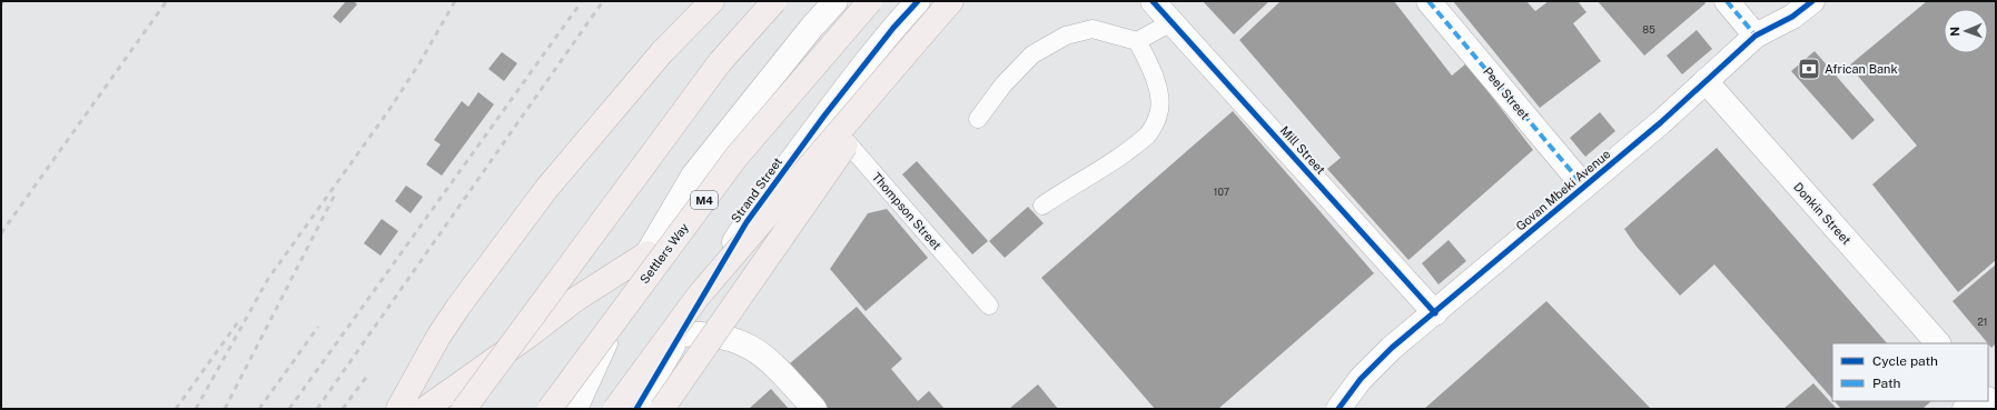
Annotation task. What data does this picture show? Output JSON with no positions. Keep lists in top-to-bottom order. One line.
{"streets":{"highway":["M4","Settlers Way"],"street":["Peel Street","Mill Street","Strand Street","Govan Mbeki Avenue","Donkin Street"],"lane":["Thompson Street"]},"crossings":[["Peel Street","Govan Mbeki Avenue"],["Mill Street","Govan Mbeki Avenue"],["Strand Street","Thompson Street"],["Govan Mbeki Avenue","Donkin Street"]],"places":{"bank":["African Bank"]},"house_numbers":["85","107","21"],"legend":["Cycle path","Path"],"north":"left"}
